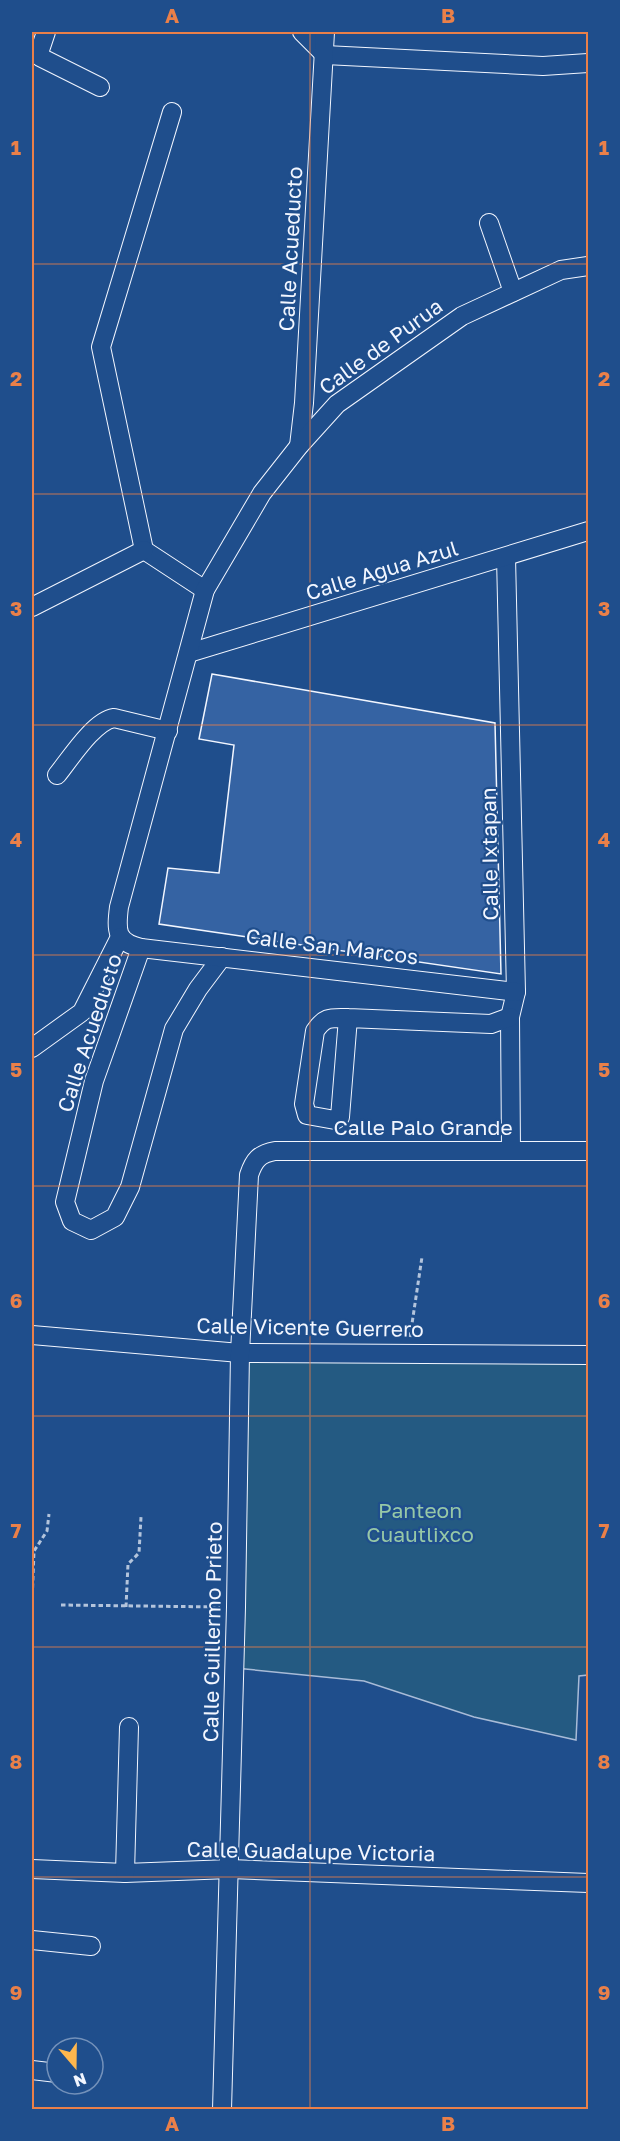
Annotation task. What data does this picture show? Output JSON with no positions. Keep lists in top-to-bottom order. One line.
{"streets":{"street":["Calle Acueducto","Calle de Purua","Calle Agua Azul","Calle Ixtapan","Calle San Marcos","Calle Palo Grande","Calle Vicente Guerrero","Calle Guillermo Prieto","Calle Guadalupe Victoria"]},"crossings":[["Calle Acueducto","Calle de Purua"],["Calle Acueducto","Calle Agua Azul"],["Calle Acueducto","Calle San Marcos"],["Calle de Purua","Calle Agua Azul"],["Calle Agua Azul","Calle Ixtapan"],["Calle Ixtapan","Calle San Marcos"],["Calle Ixtapan","Calle Palo Grande"],["Calle Palo Grande","Calle Guillermo Prieto"],["Calle Vicente Guerrero","Calle Guillermo Prieto"],["Calle Guillermo Prieto","Calle Guadalupe Victoria"]],"parks":["Panteon Cuautlixco"],"north":"bottom","grid":{"columns":["A","B"],"rows":["1","2","3","4","5","6","7","8","9"]}}
